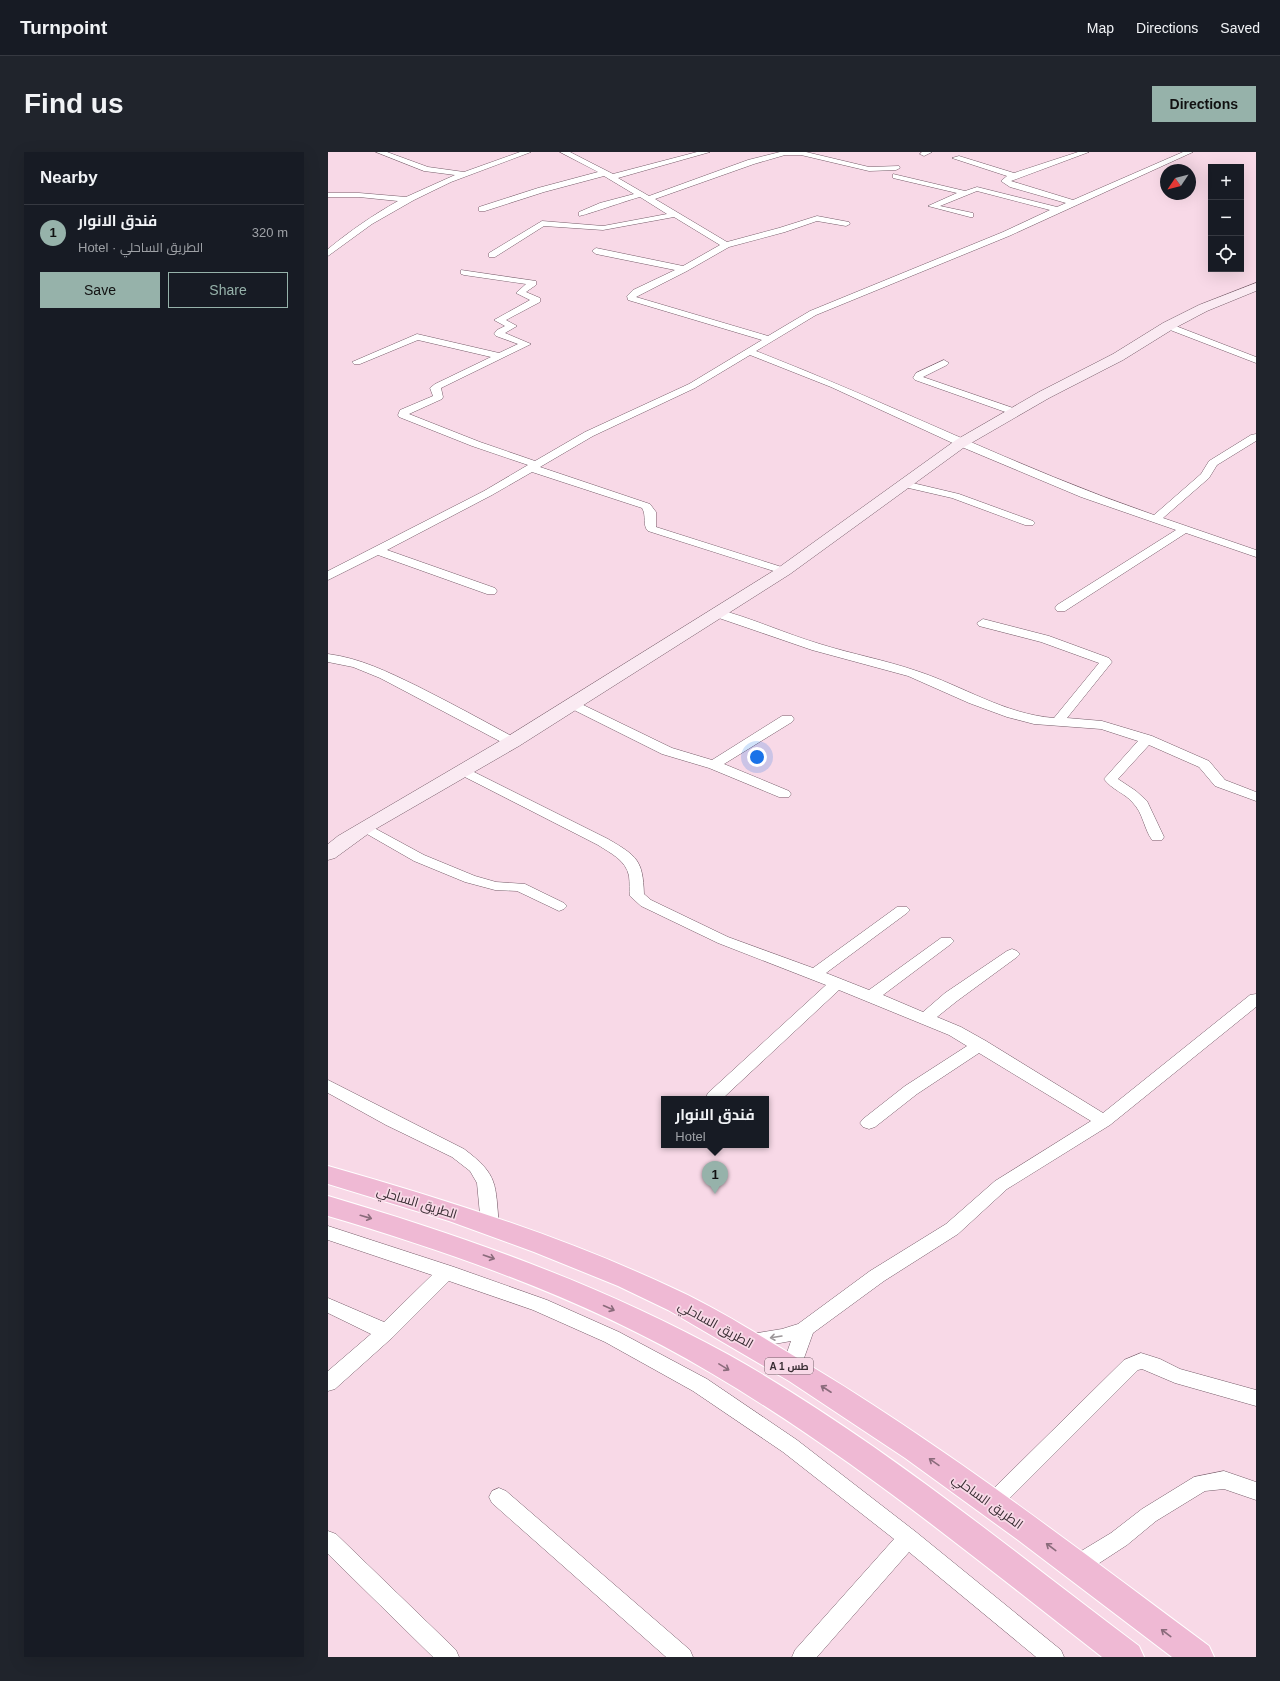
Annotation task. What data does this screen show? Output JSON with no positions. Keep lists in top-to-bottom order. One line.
{"streets":{"highway":["الطريق الساحلي","A 1 طس"]},"north":"bottom left","page":{"header":"Turnpoint","nav":["Map","Directions","Saved"],"buttons":["Directions",["Save","Share"]],"title":"Find us","heading":"Nearby","map_buttons":["+","−"],"list":[{"mark":"1","name":"فندق الانوار","note":"Hotel · الطريق الساحلي","value":"320 m"}],"popup":["فندق الانوار","Hotel"],"pins":"1"}}
